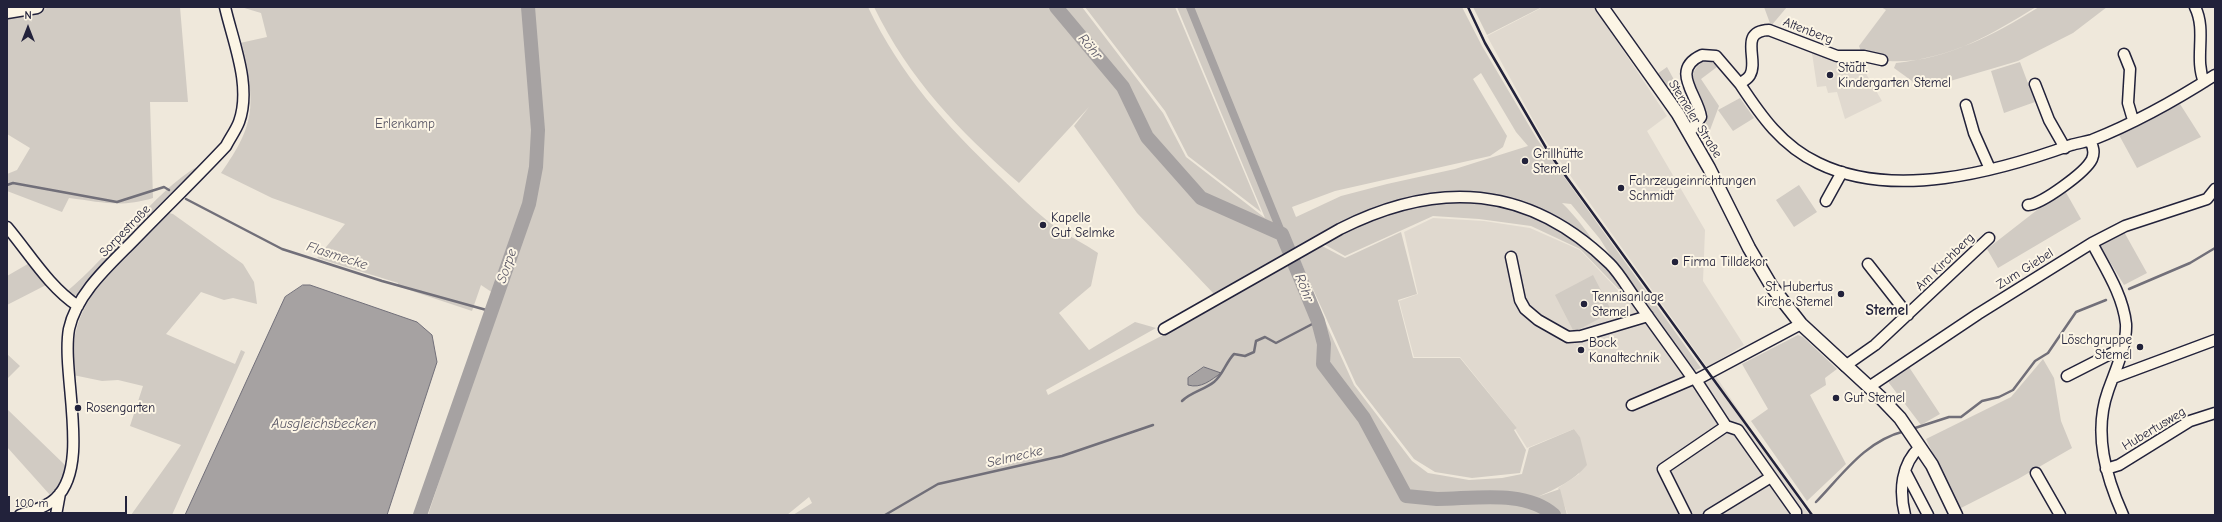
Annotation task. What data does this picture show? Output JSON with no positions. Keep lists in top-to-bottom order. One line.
{"streets":{"main road":["Stemeler Straße"],"street":["Altenberg","Sorpestraße","Am Kirchberg","Zum Giebel","Hubertusweg"]},"crossings":[["Stemeler Straße","Am Kirchberg"],["Stemeler Straße","Zum Giebel"]],"districts":["Stemel"],"water":["Röhr","Flasmecke","Sorpe","Ausgleichsbecken","Selmecke"],"parks":["Erlenkamp"],"places":["Städt. Kindergarten Stemel","Grillhütte Stemel","Fahrzeugeinrichtungen Schmidt","Kapelle Gut Selmke","Firma Tilldekor","St. Hubertus Kirche Stemel","Tennisanlage Stemel","Löschgruppe Stemel","Bock Kanaltechnik","Gut Stemel","Rosengarten"],"scale_bar":"100 m","north":"top"}
